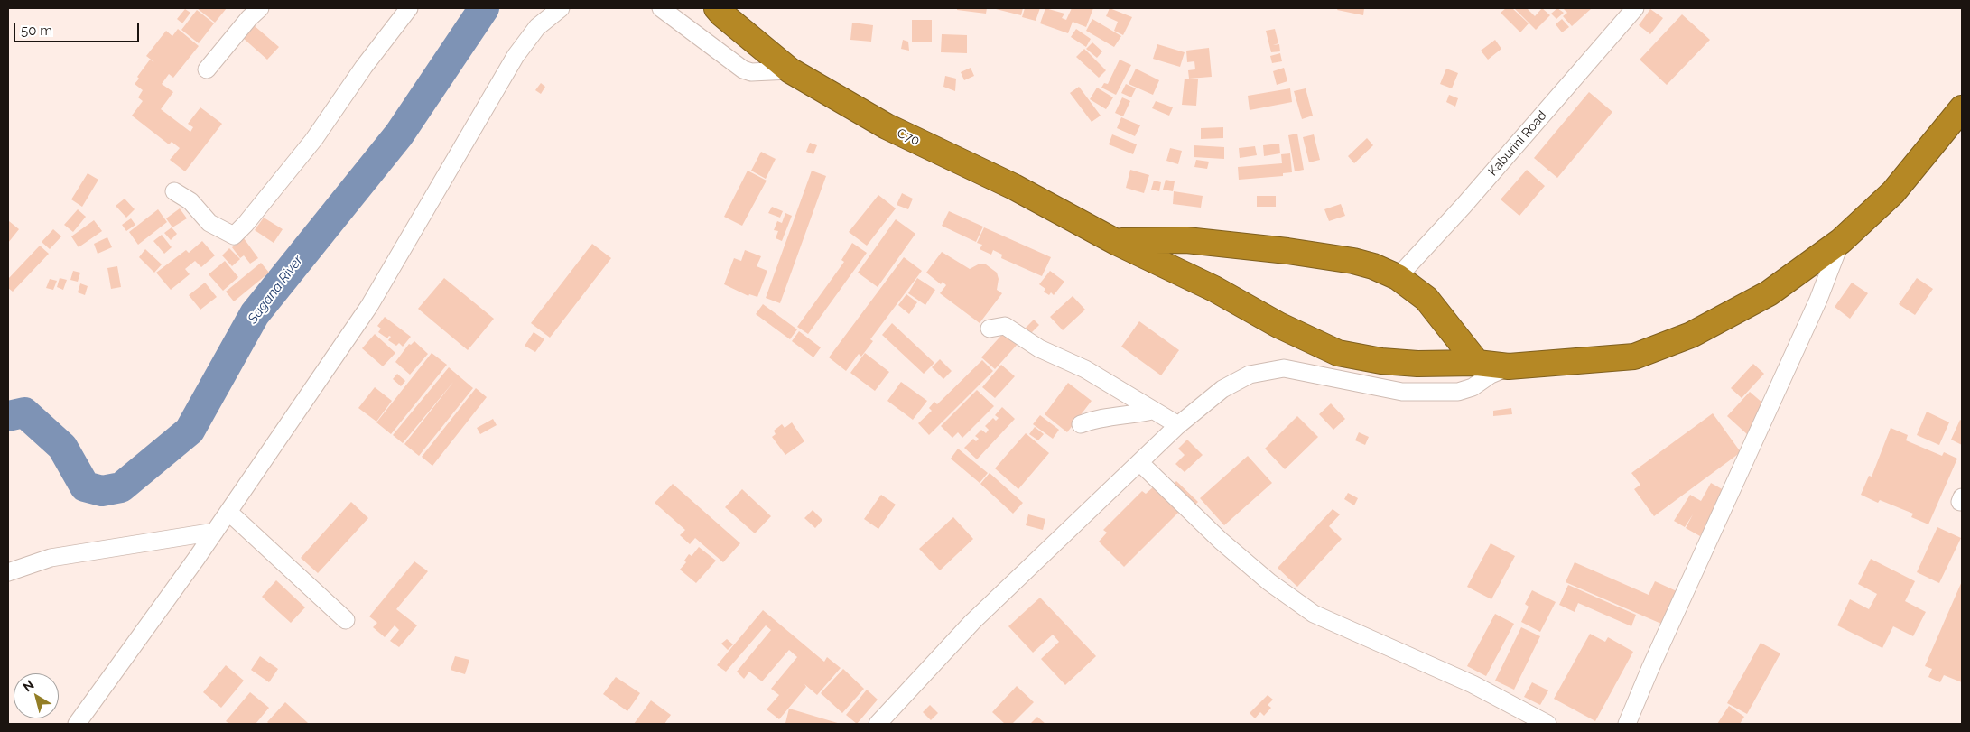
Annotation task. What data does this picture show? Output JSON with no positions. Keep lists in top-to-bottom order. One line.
{"streets":{"highway":["C70"],"street":["Kaburini Road"]},"water":["Sagana River"],"scale_bar":"50 m","north":"top left"}
